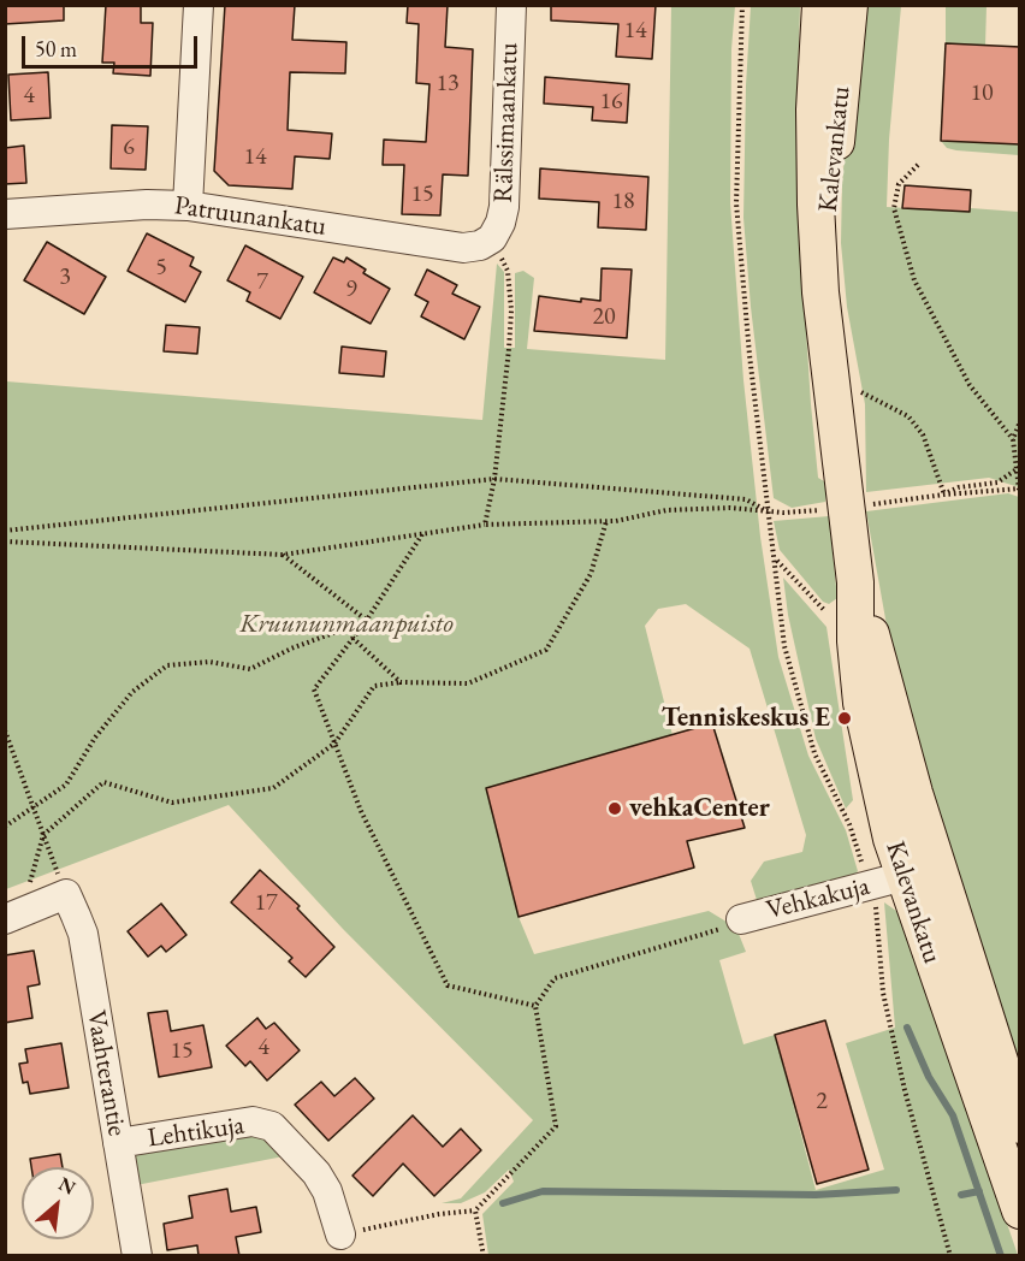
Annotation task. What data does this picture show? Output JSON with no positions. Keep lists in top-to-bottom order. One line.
{"streets":{"main road":["Kalevankatu"],"street":["Rälssimaankatu","Patruunankatu","Vehkakuja","Vaahterantie","Lehtikuja"]},"crossings":[["Rälssimaankatu","Patruunankatu"],["Kalevankatu","Vehkakuja"],["Vaahterantie","Lehtikuja"]],"parks":["Kruununmaanpuisto"],"places":["Tenniskeskus E","vehkaCenter"],"house_numbers":["14","13","10","4","16","6","14","15","18","5","3","7","9","20","17","4","15","2"],"scale_bar":"50 m","north":"top right"}
